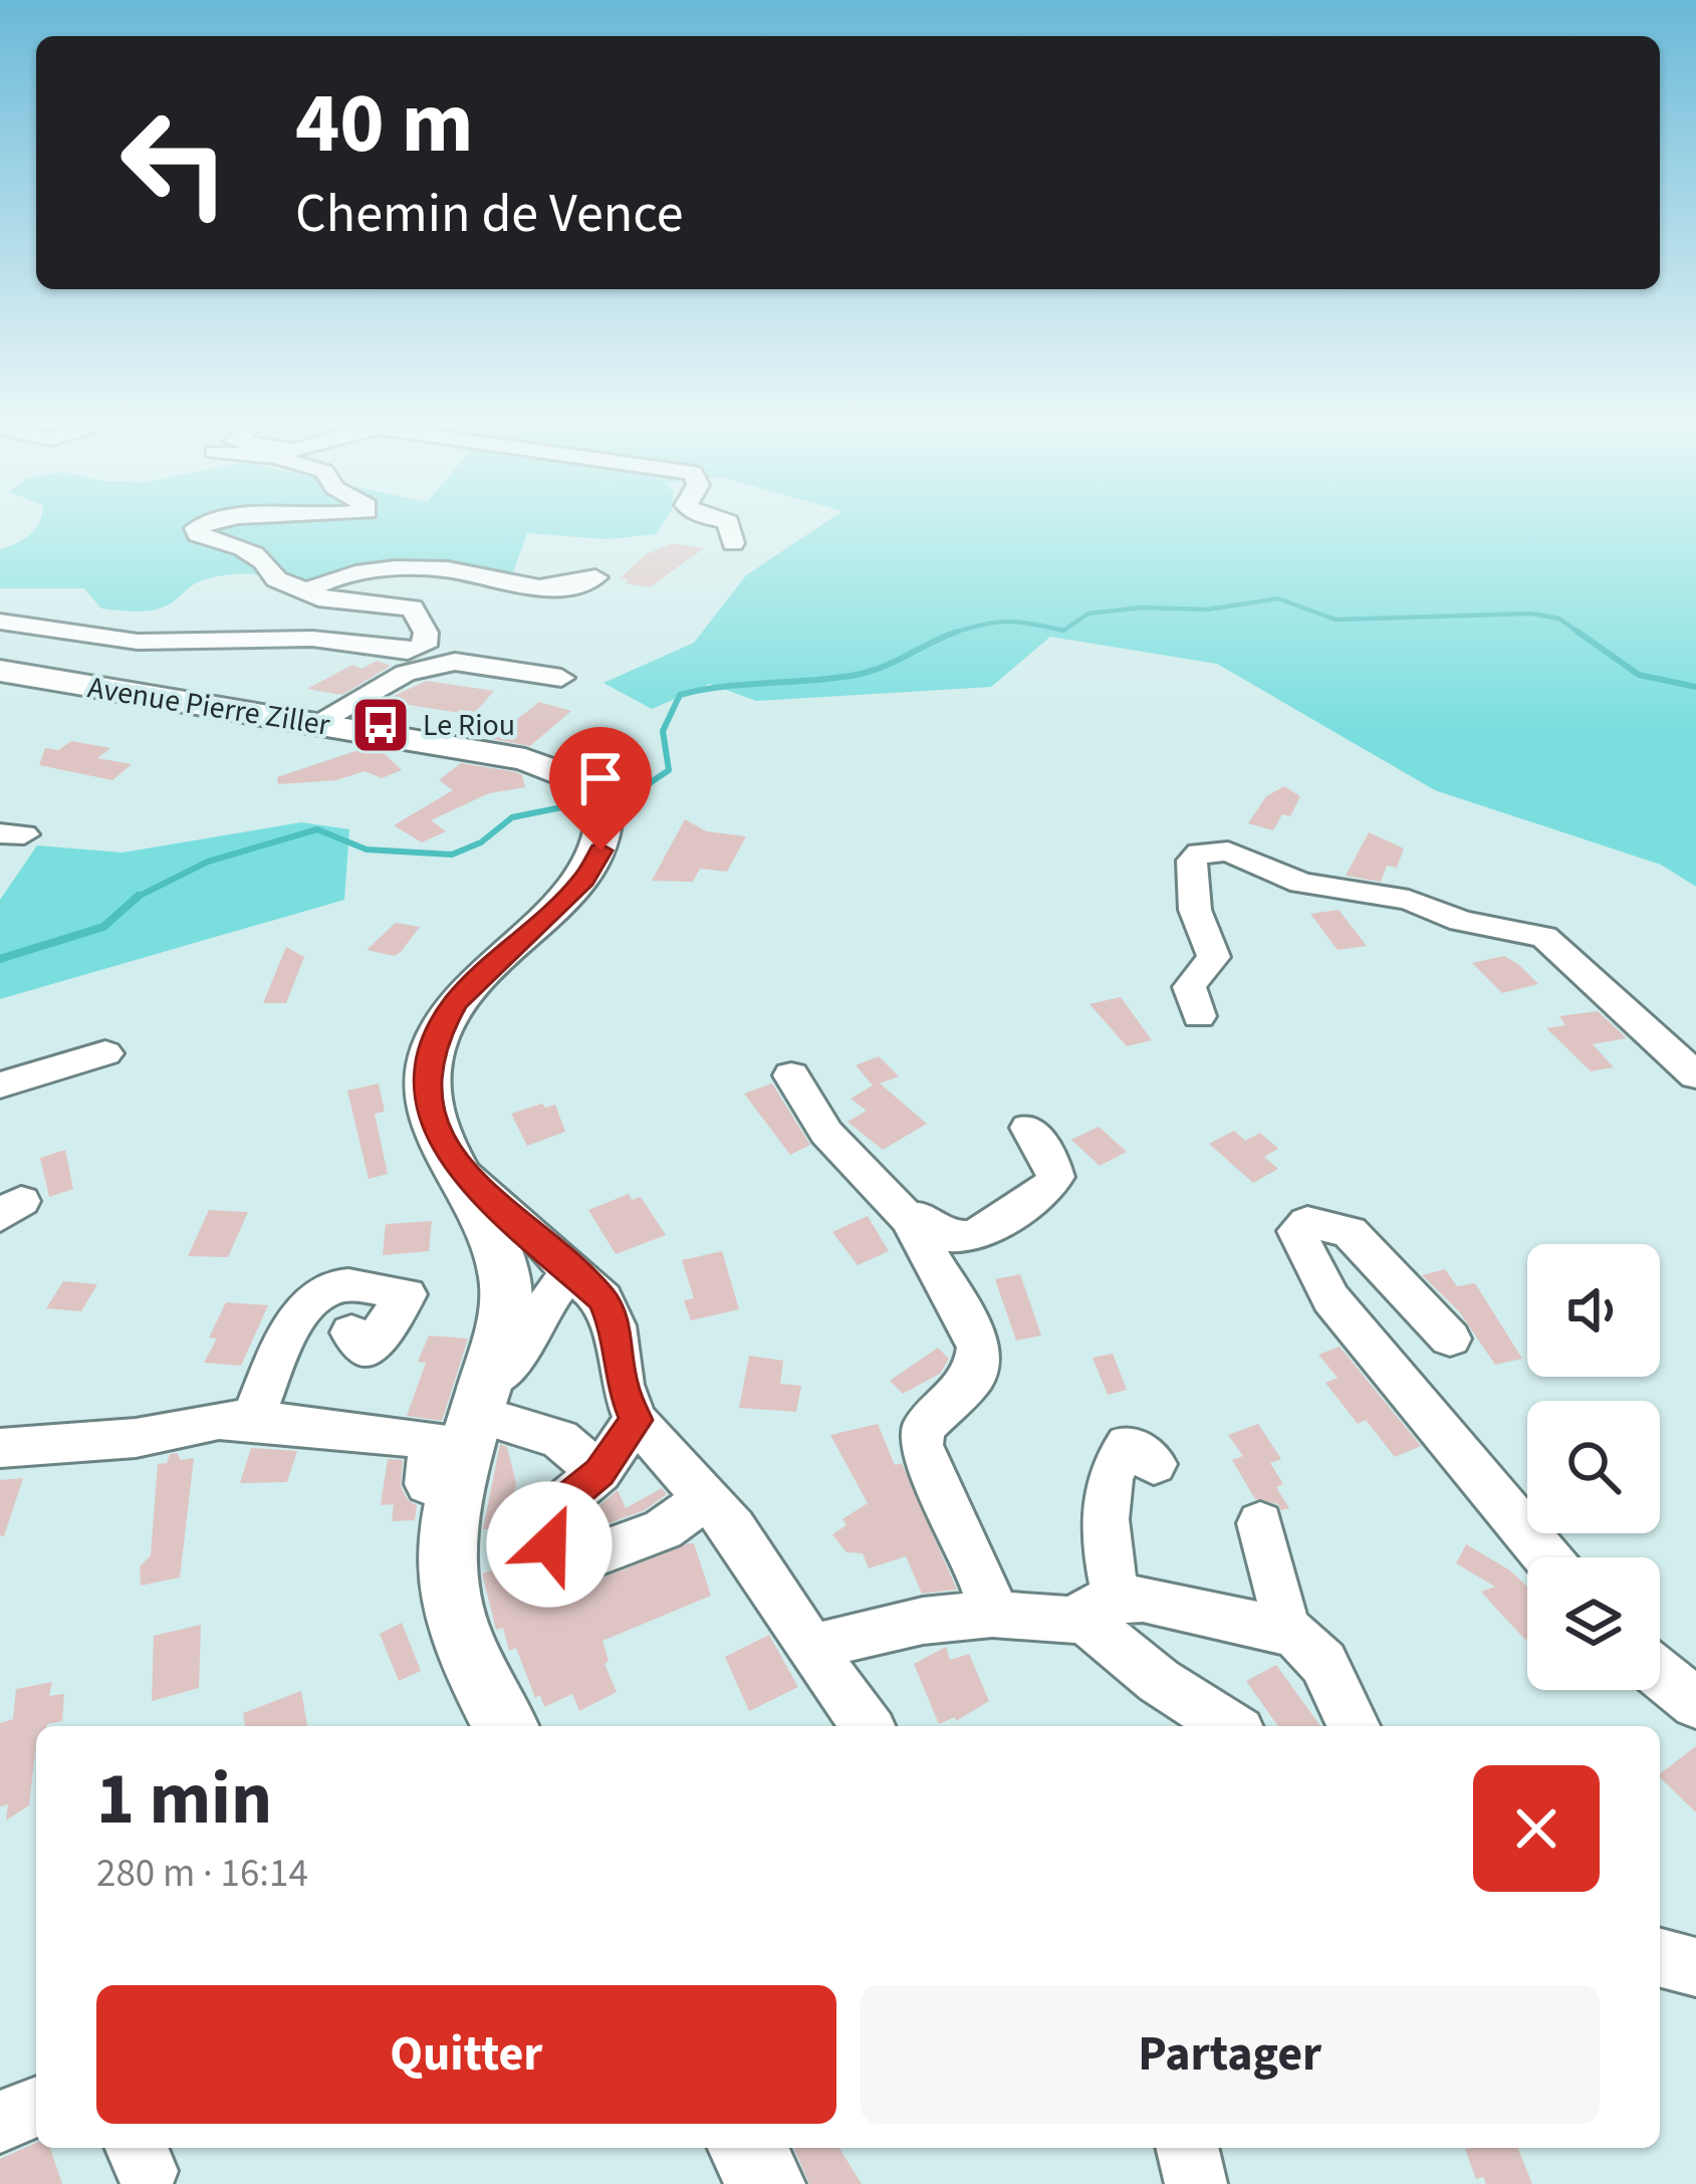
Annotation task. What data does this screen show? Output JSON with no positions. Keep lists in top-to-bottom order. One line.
{"streets":{"main road":["Avenue Pierre Ziller"]},"places":{"bus stop":["Le Riou"]},"page":{"turn":["40 m","Chemin de Vence"],"heading":["1 min","280 m · 16:14"],"buttons":["Quitter","Partager"]}}
